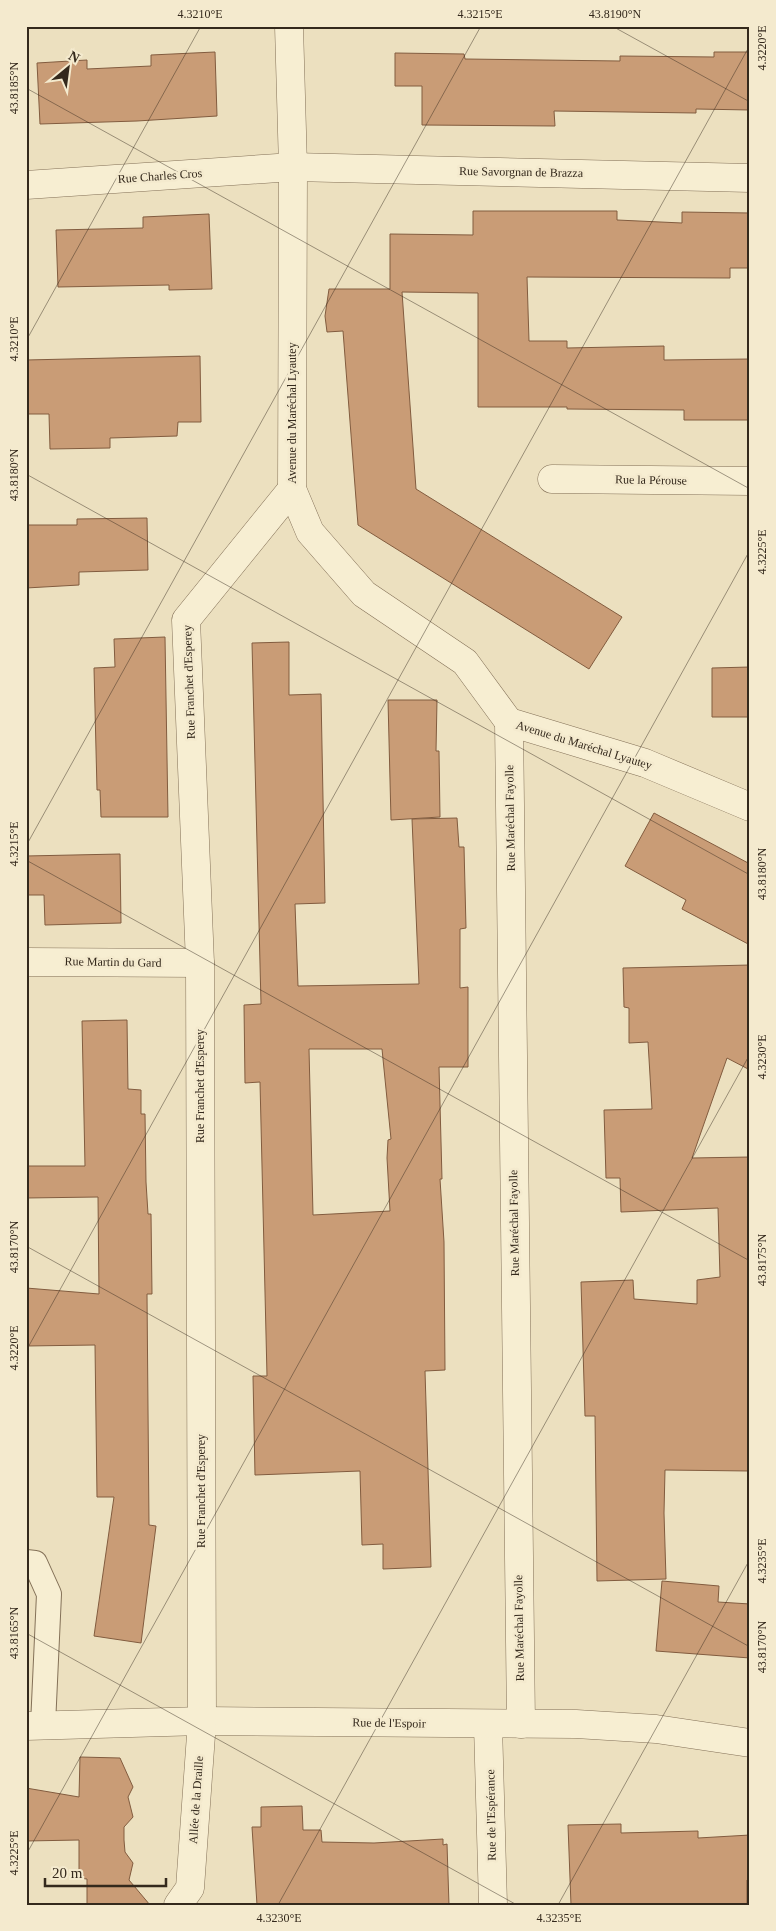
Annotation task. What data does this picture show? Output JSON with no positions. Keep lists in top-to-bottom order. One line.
{"streets":{"street":["Rue Savorgnan de Brazza","Rue Charles Cros","Avenue du Maréchal Lyautey","Rue la Pérouse","Rue Franchet d'Esperey","Rue Maréchal Fayolle","Rue Martin du Gard","Rue de l'Espoir","Allée de la Draille","Rue de l'Espérance"]},"crossings":[["Rue Savorgnan de Brazza","Rue Charles Cros"],["Rue Savorgnan de Brazza","Avenue du Maréchal Lyautey"],["Rue Charles Cros","Avenue du Maréchal Lyautey"],["Avenue du Maréchal Lyautey","Rue Franchet d'Esperey"],["Avenue du Maréchal Lyautey","Rue Maréchal Fayolle"],["Rue Franchet d'Esperey","Rue Martin du Gard"],["Rue Franchet d'Esperey","Rue de l'Espoir"],["Rue Franchet d'Esperey","Allée de la Draille"],["Rue Maréchal Fayolle","Rue de l'Espoir"],["Rue de l'Espoir","Allée de la Draille"],["Rue de l'Espoir","Rue de l'Espérance"]],"scale_bar":"20 m","north":"top right","coordinates":["4.3210°E","4.3215°E","43.8190°N","4.3220°E","43.8185°N","43.8180°N","4.3225°E","4.3230°E","43.8170°N","43.8175°N","4.3235°E","43.8165°N"]}
